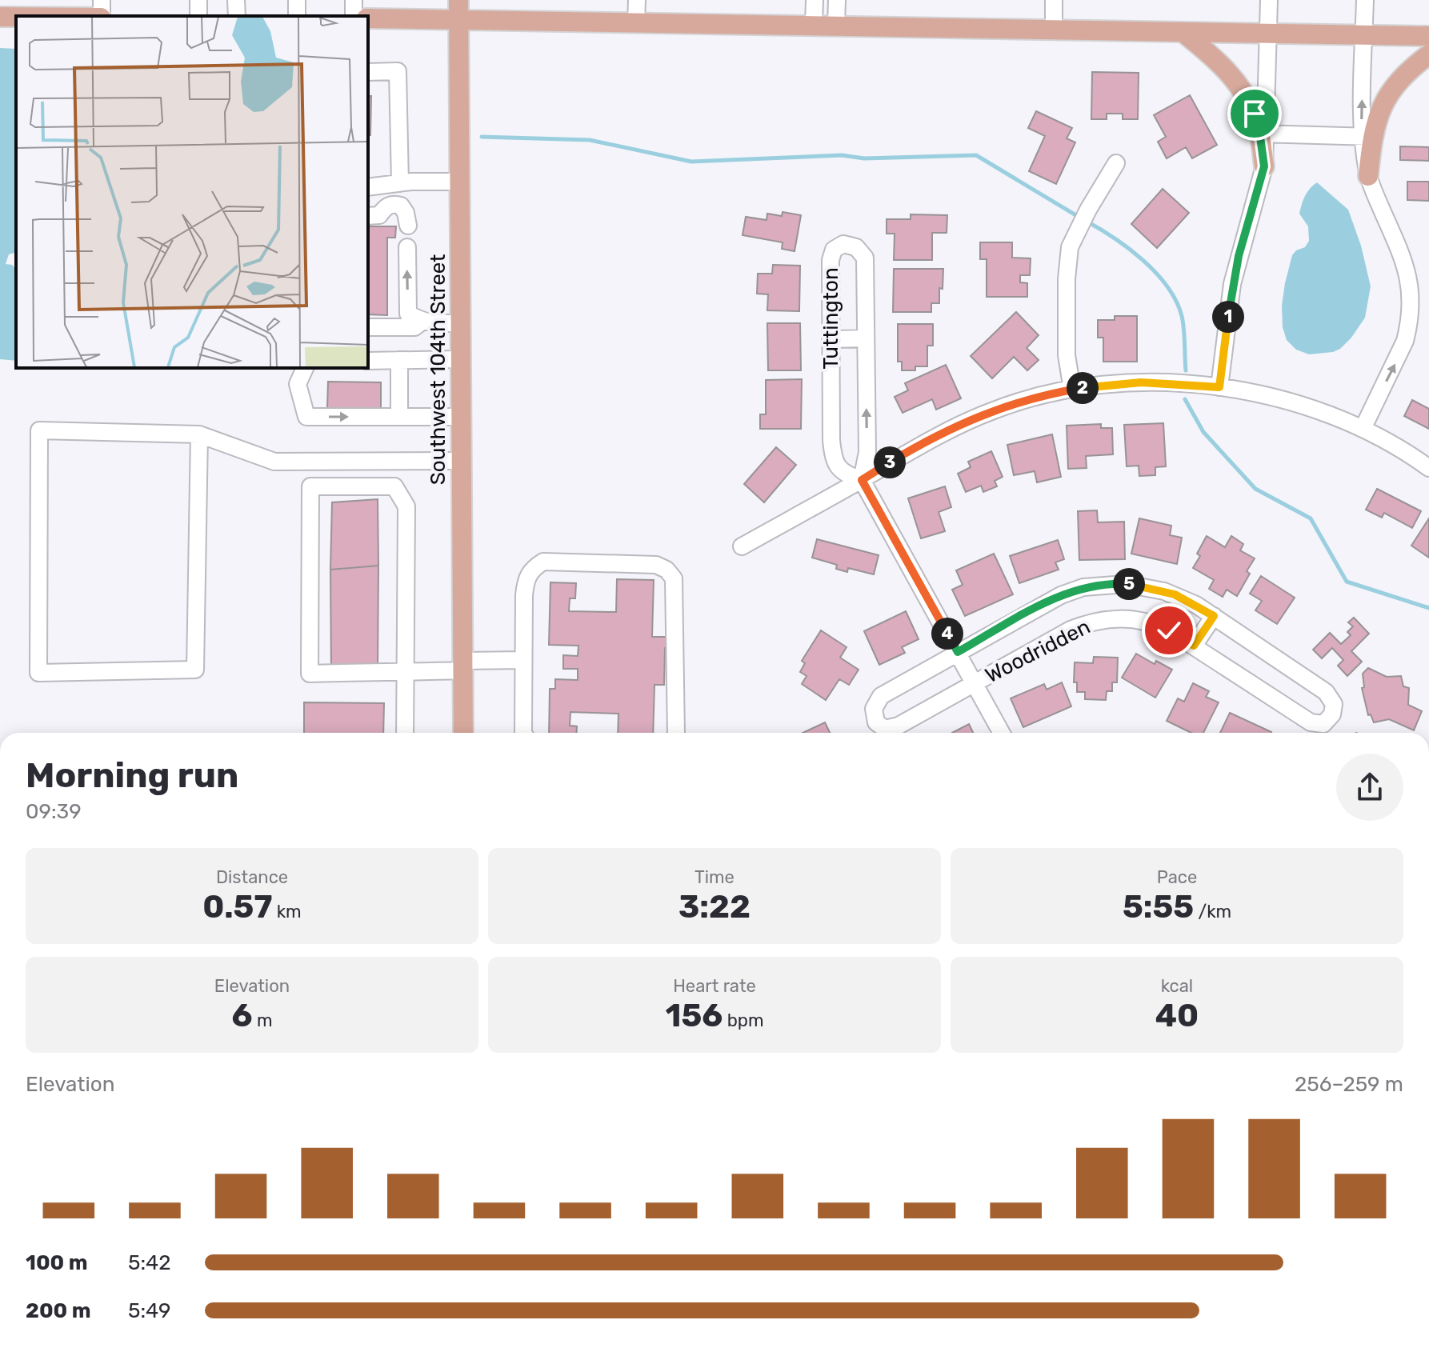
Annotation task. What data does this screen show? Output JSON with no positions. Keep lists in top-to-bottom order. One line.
{"streets":{"main road":["Southwest 104th Street"],"street":["Tuttington","Woodridden"]},"crossings":[["Tuttington","Woodridden"]],"page":{"pins":["1","2","3","5","4"],"heading":["Morning run","09:39"],"stats":[["Distance","0.57 km"],["Time","3:22"],["Pace","5:55 /km"],["Elevation","6 m"],["Heart rate","156 bpm"],["kcal","40"]],"chart":["Elevation","256–259 m"],"list":[{"name":"100 m","note":"5:42"},{"name":"200 m","note":"5:49"}]}}
